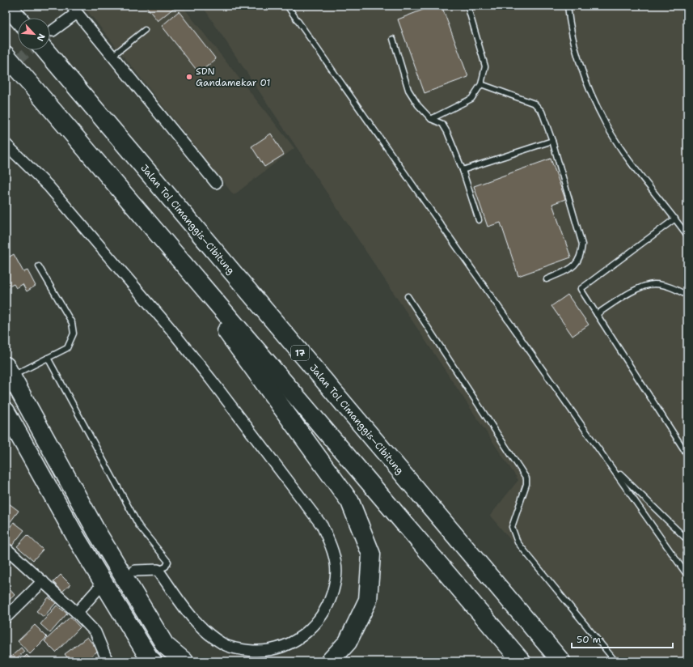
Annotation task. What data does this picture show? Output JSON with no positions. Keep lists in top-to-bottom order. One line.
{"streets":{"highway":["Jalan Tol Cimanggis–Cibitung","17"]},"places":["SDN Gandamekar 01"],"scale_bar":"50 m","north":"bottom right"}
